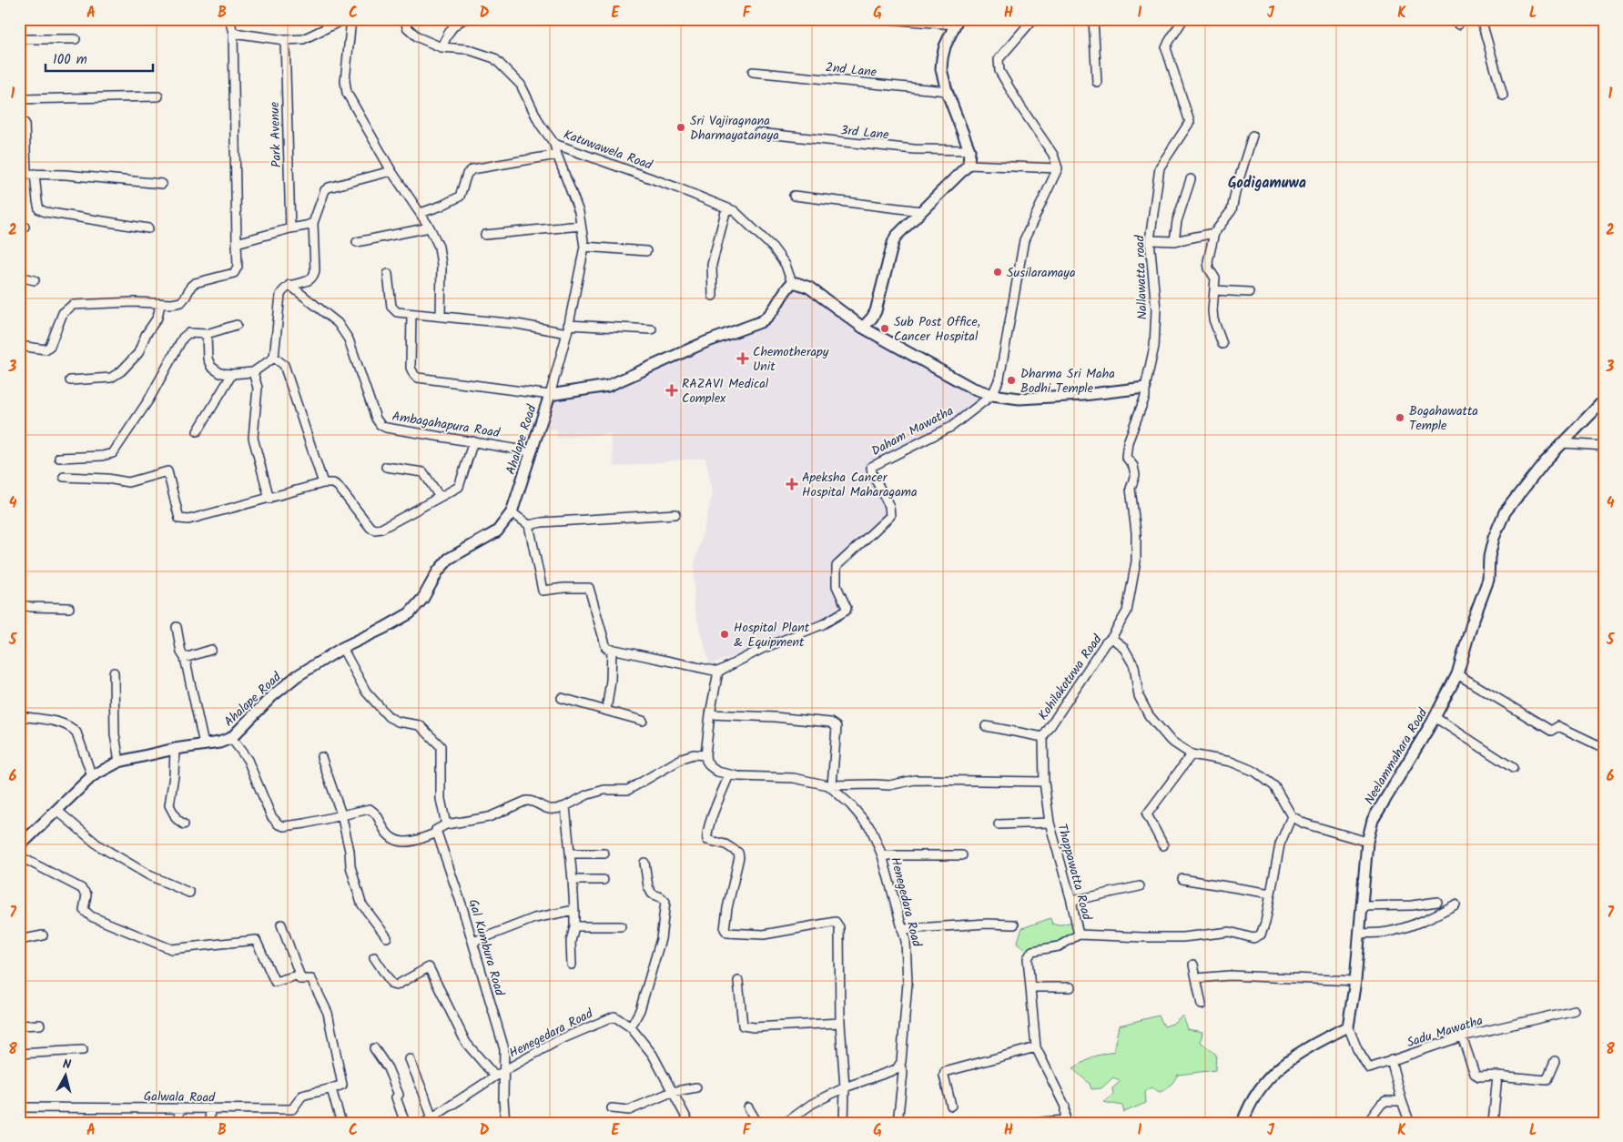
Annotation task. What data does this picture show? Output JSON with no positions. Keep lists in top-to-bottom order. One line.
{"streets":{"street":["2nd Lane","3rd Lane","Park Avenue","Katuwawela Road","Nallawatta road","Ambagahapura Road","Daham Mawatha","Ahalape Road","Kohilakotuwa Road","Neelammahara Road","Thappawatta Road","Henegedara Road","Gal Kumbura Road","Sadu Mawatha","Galwala Road"]},"crossings":[["Katuwawela Road","Ahalape Road"],["Nallawatta road","Kohilakotuwa Road"],["Ambagahapura Road","Ahalape Road"],["Kohilakotuwa Road","Thappawatta Road"],["Neelammahara Road","Sadu Mawatha"],["Henegedara Road","Gal Kumbura Road"]],"districts":["Godigamuwa"],"places":{"other":["Sri Vajiragnana Dharmayatanaya","Susilaramaya","Sub Post Office, Cancer Hospital","Dharma Sri Maha Bodhi Temple","Bogahawatta Temple","Hospital Plant & Equipment"],"health":["Chemotherapy Unit","RAZAVI Medical Complex","Apeksha Cancer Hospital Maharagama"]},"scale_bar":"100 m","north":"top","grid":{"columns":["A","B","C","D","E","F","G","H","I","J","K","L"],"rows":["1","2","3","4","5","6","7","8"]}}
